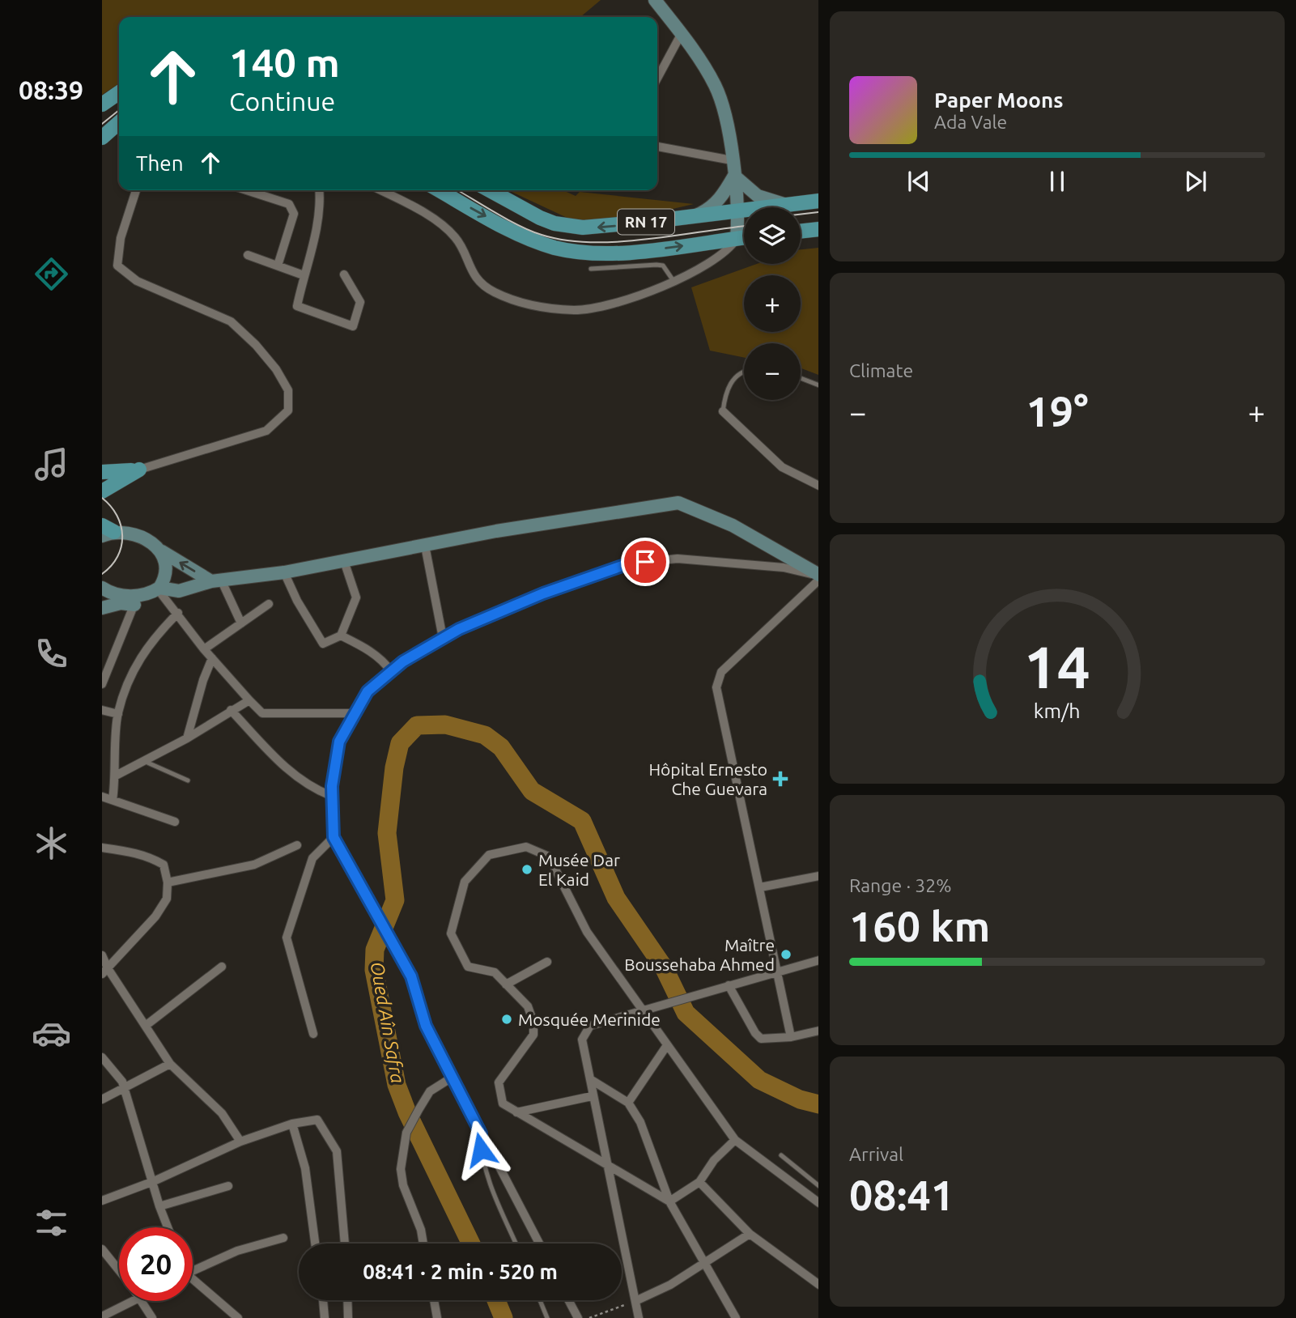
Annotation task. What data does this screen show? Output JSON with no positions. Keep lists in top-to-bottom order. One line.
{"streets":{"main road":["RN 17"]},"water":["Oued Aîn Safra"],"places":{"health":["Hôpital Ernesto Che Guevara"],"other":["Musée Dar El Kaid","Maître Boussehaba Ahmed","Mosquée Merinide"]},"page":{"tabs":"08:39","turn":["140 m","Continue"],"song":["Paper Moons","Ada Vale"],"then":"Then","map_buttons":["+","−"],"tile":["Climate",["Range · 32%","160 km"],["Arrival","08:41"]],"heat":["−","19°","+"],"limit":"20","trip":"08:41 · 2 min · 520 m","gauge":["14","km/h"]}}
